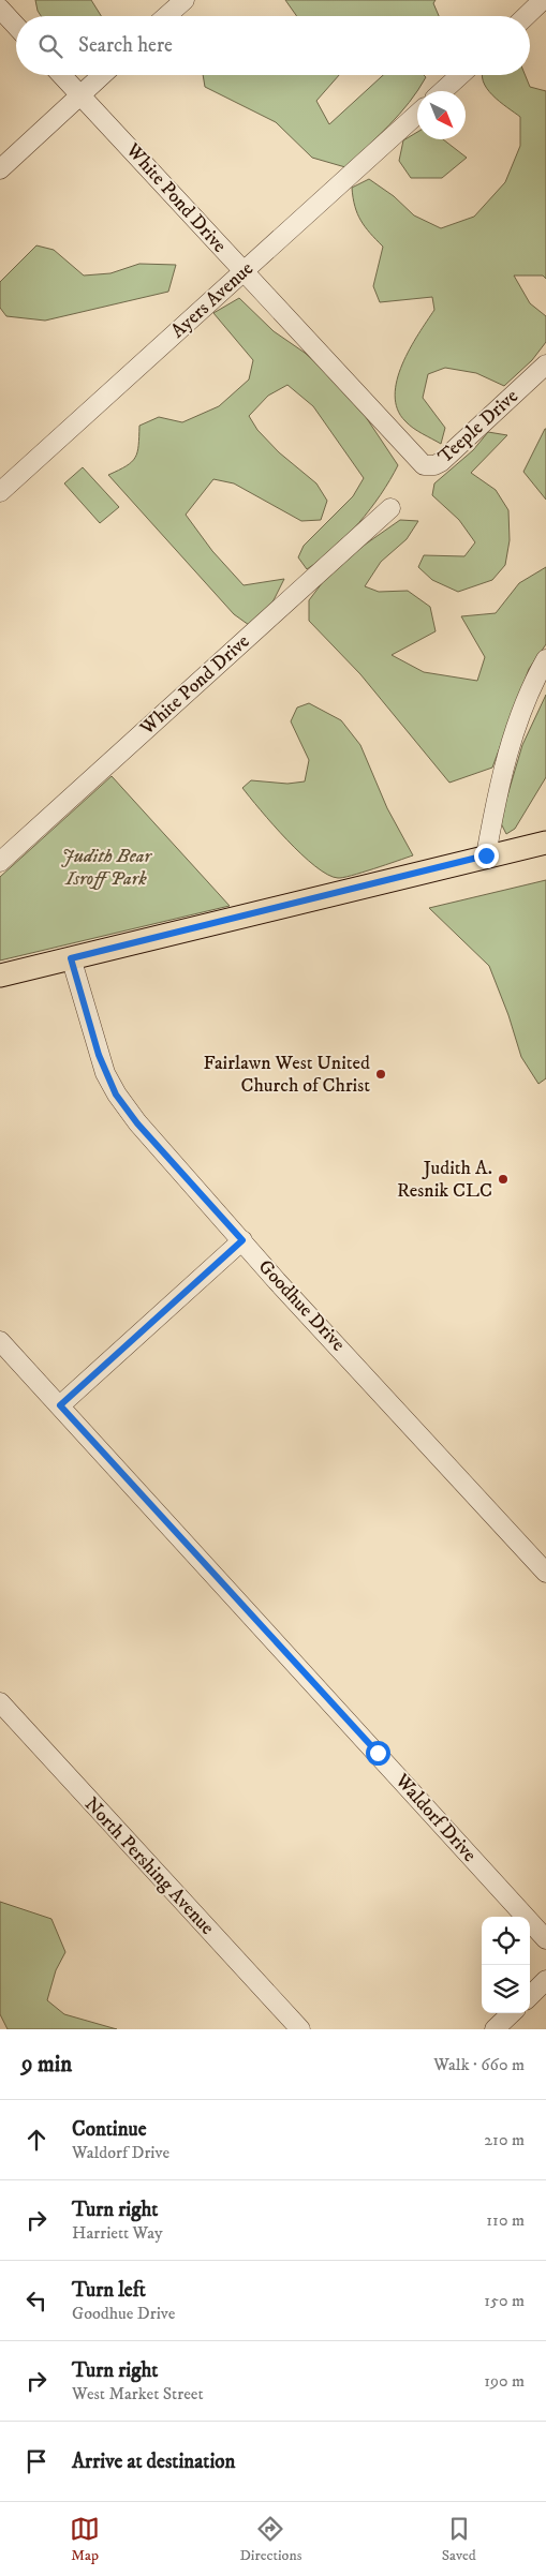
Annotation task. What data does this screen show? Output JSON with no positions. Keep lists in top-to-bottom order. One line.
{"streets":{"street":["White Pond Drive","Ayers Avenue","Teeple Drive","Goodhue Drive","Waldorf Drive","North Pershing Avenue"]},"crossings":[["White Pond Drive","Ayers Avenue"],["White Pond Drive","Teeple Drive"]],"parks":["Judith Bear Isroff Park"],"places":["Fairlawn West United Church of Christ","Judith A. Resnik CLC"],"north":"bottom right","page":{"search":"Search here","heading":["9 min","Walk · 660 m"],"list":[["Continue","Waldorf Drive","210 m"],["Turn right","Harriett Way","110 m"],["Turn left","Goodhue Drive","150 m"],["Turn right","West Market Street","190 m"],"Arrive at destination"],"nav":["Map","Directions","Saved"]}}
